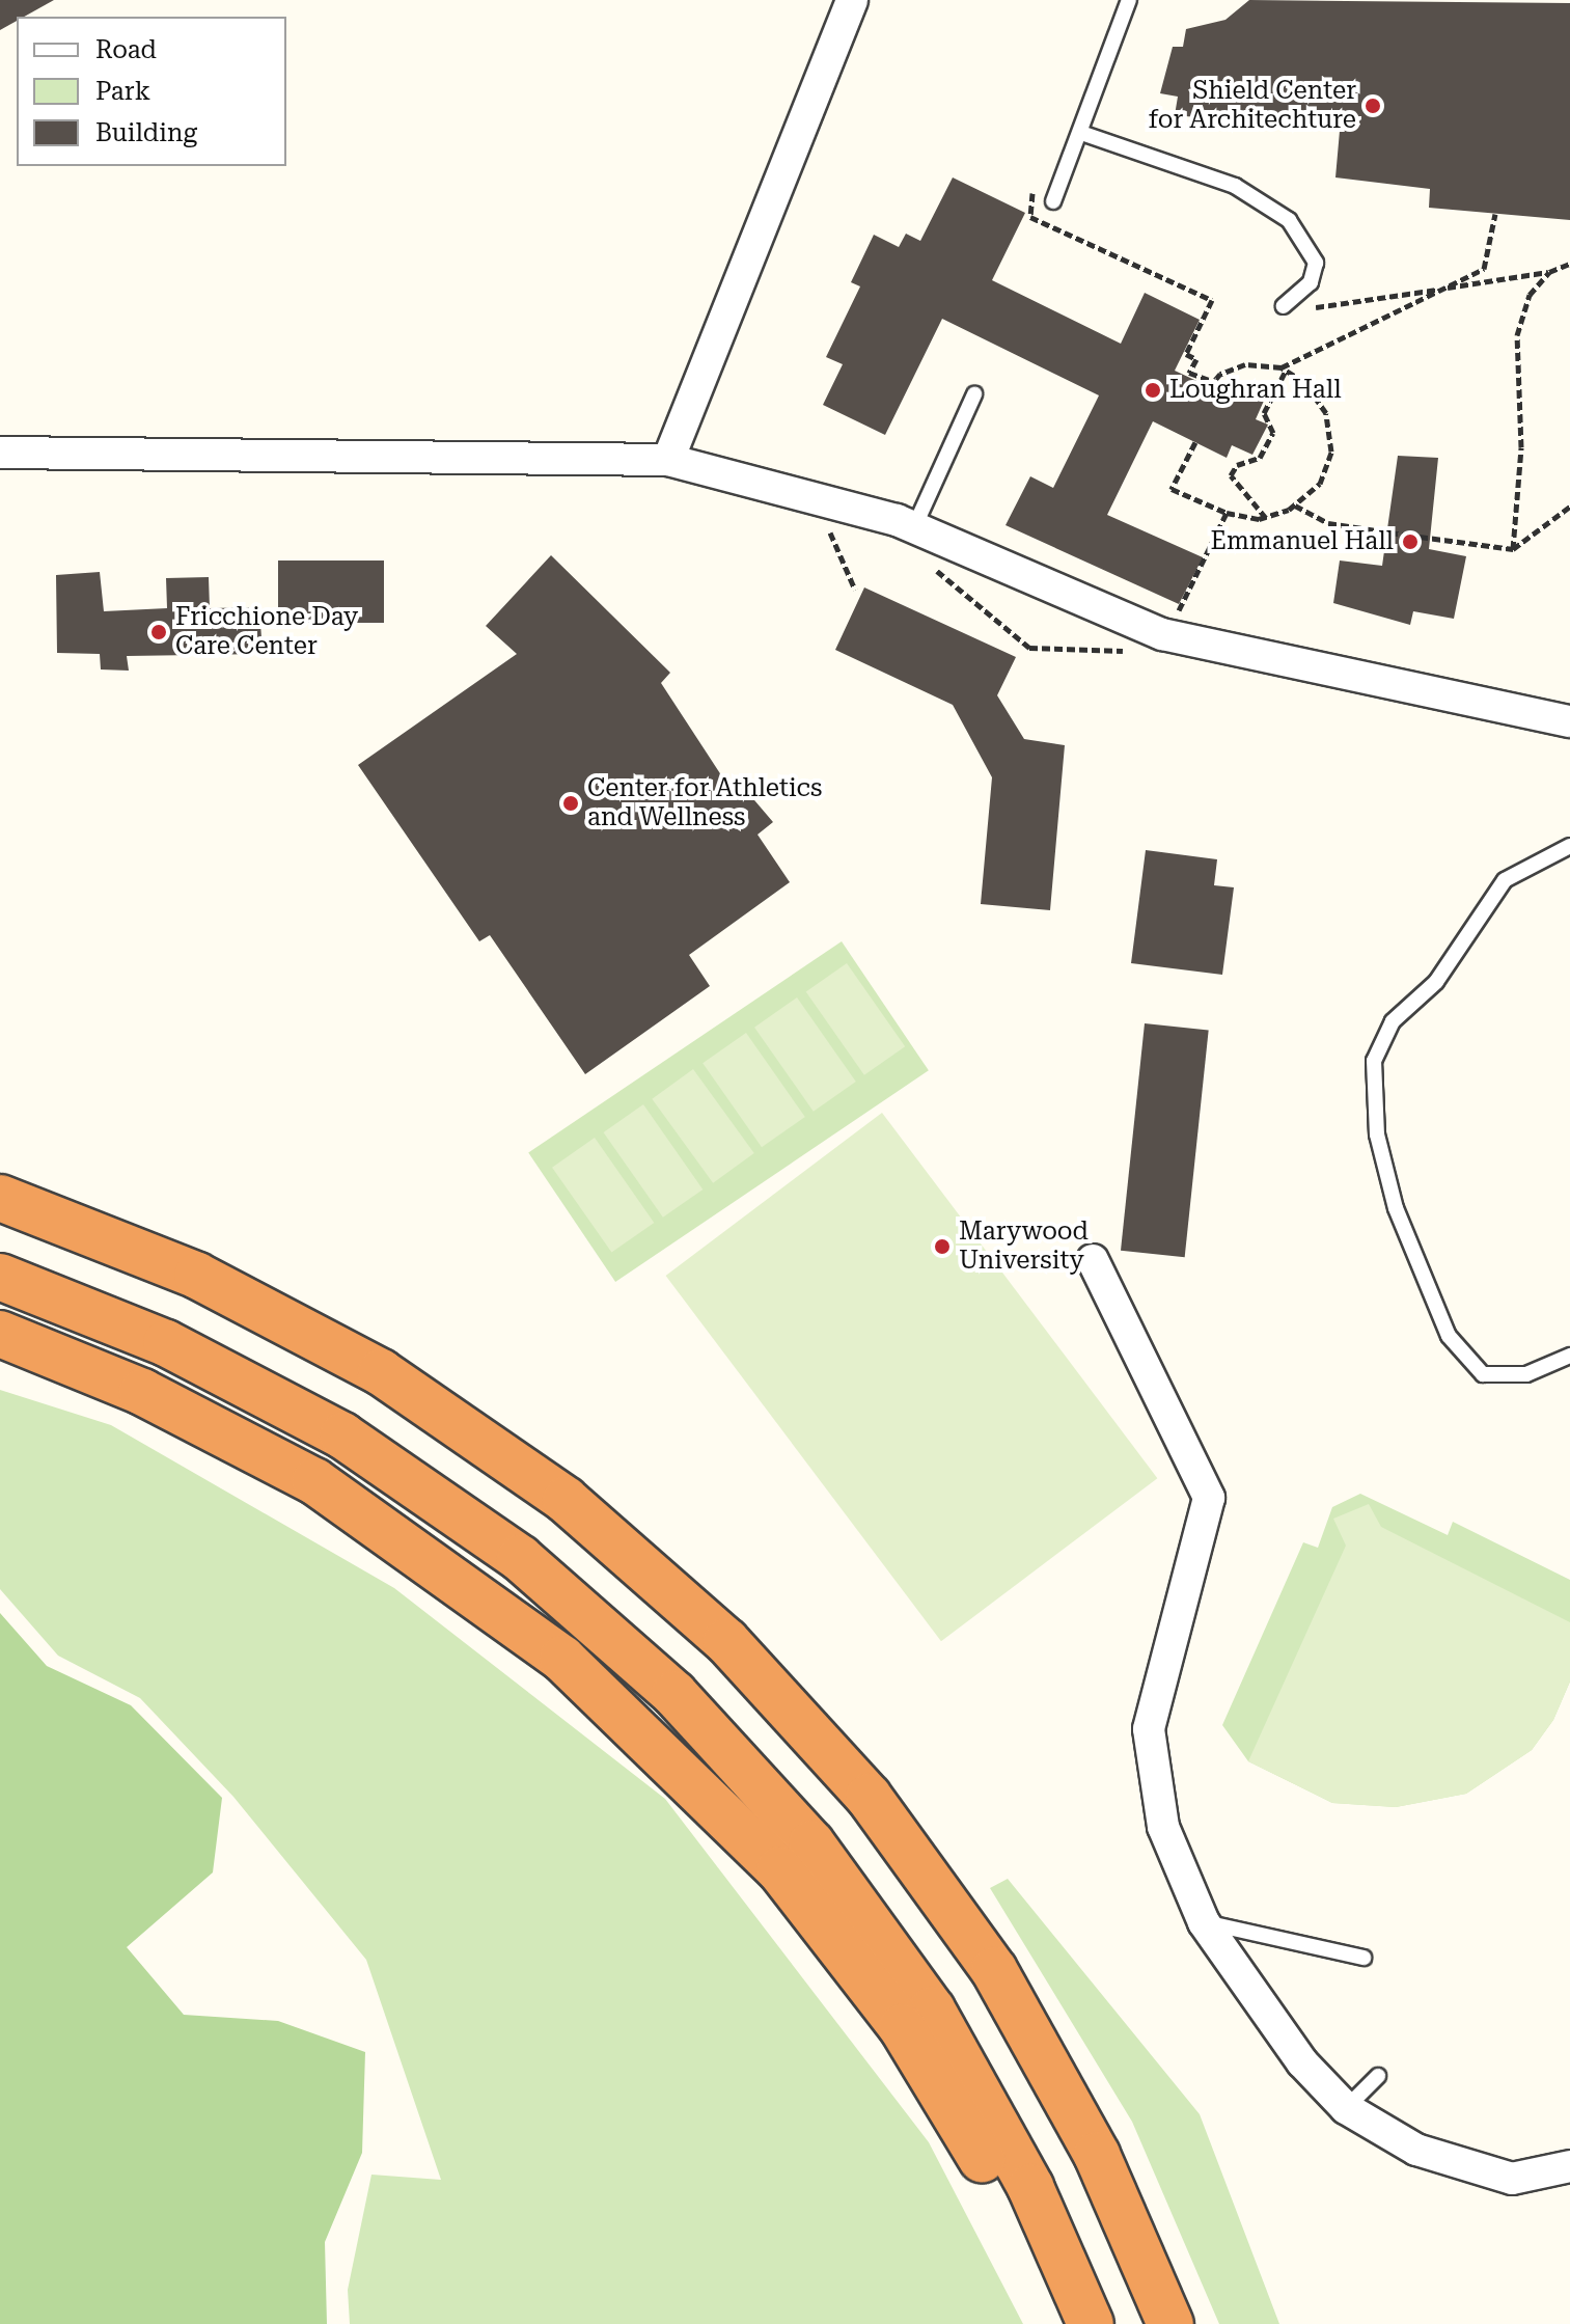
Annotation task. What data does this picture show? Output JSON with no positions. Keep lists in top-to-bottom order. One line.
{"places":["Shield Center for Architechture","Loughran Hall","Emmanuel Hall","Fricchione Day Care Center","Center for Athletics and Wellness","Marywood University"],"legend":["Road","Park","Building"]}
